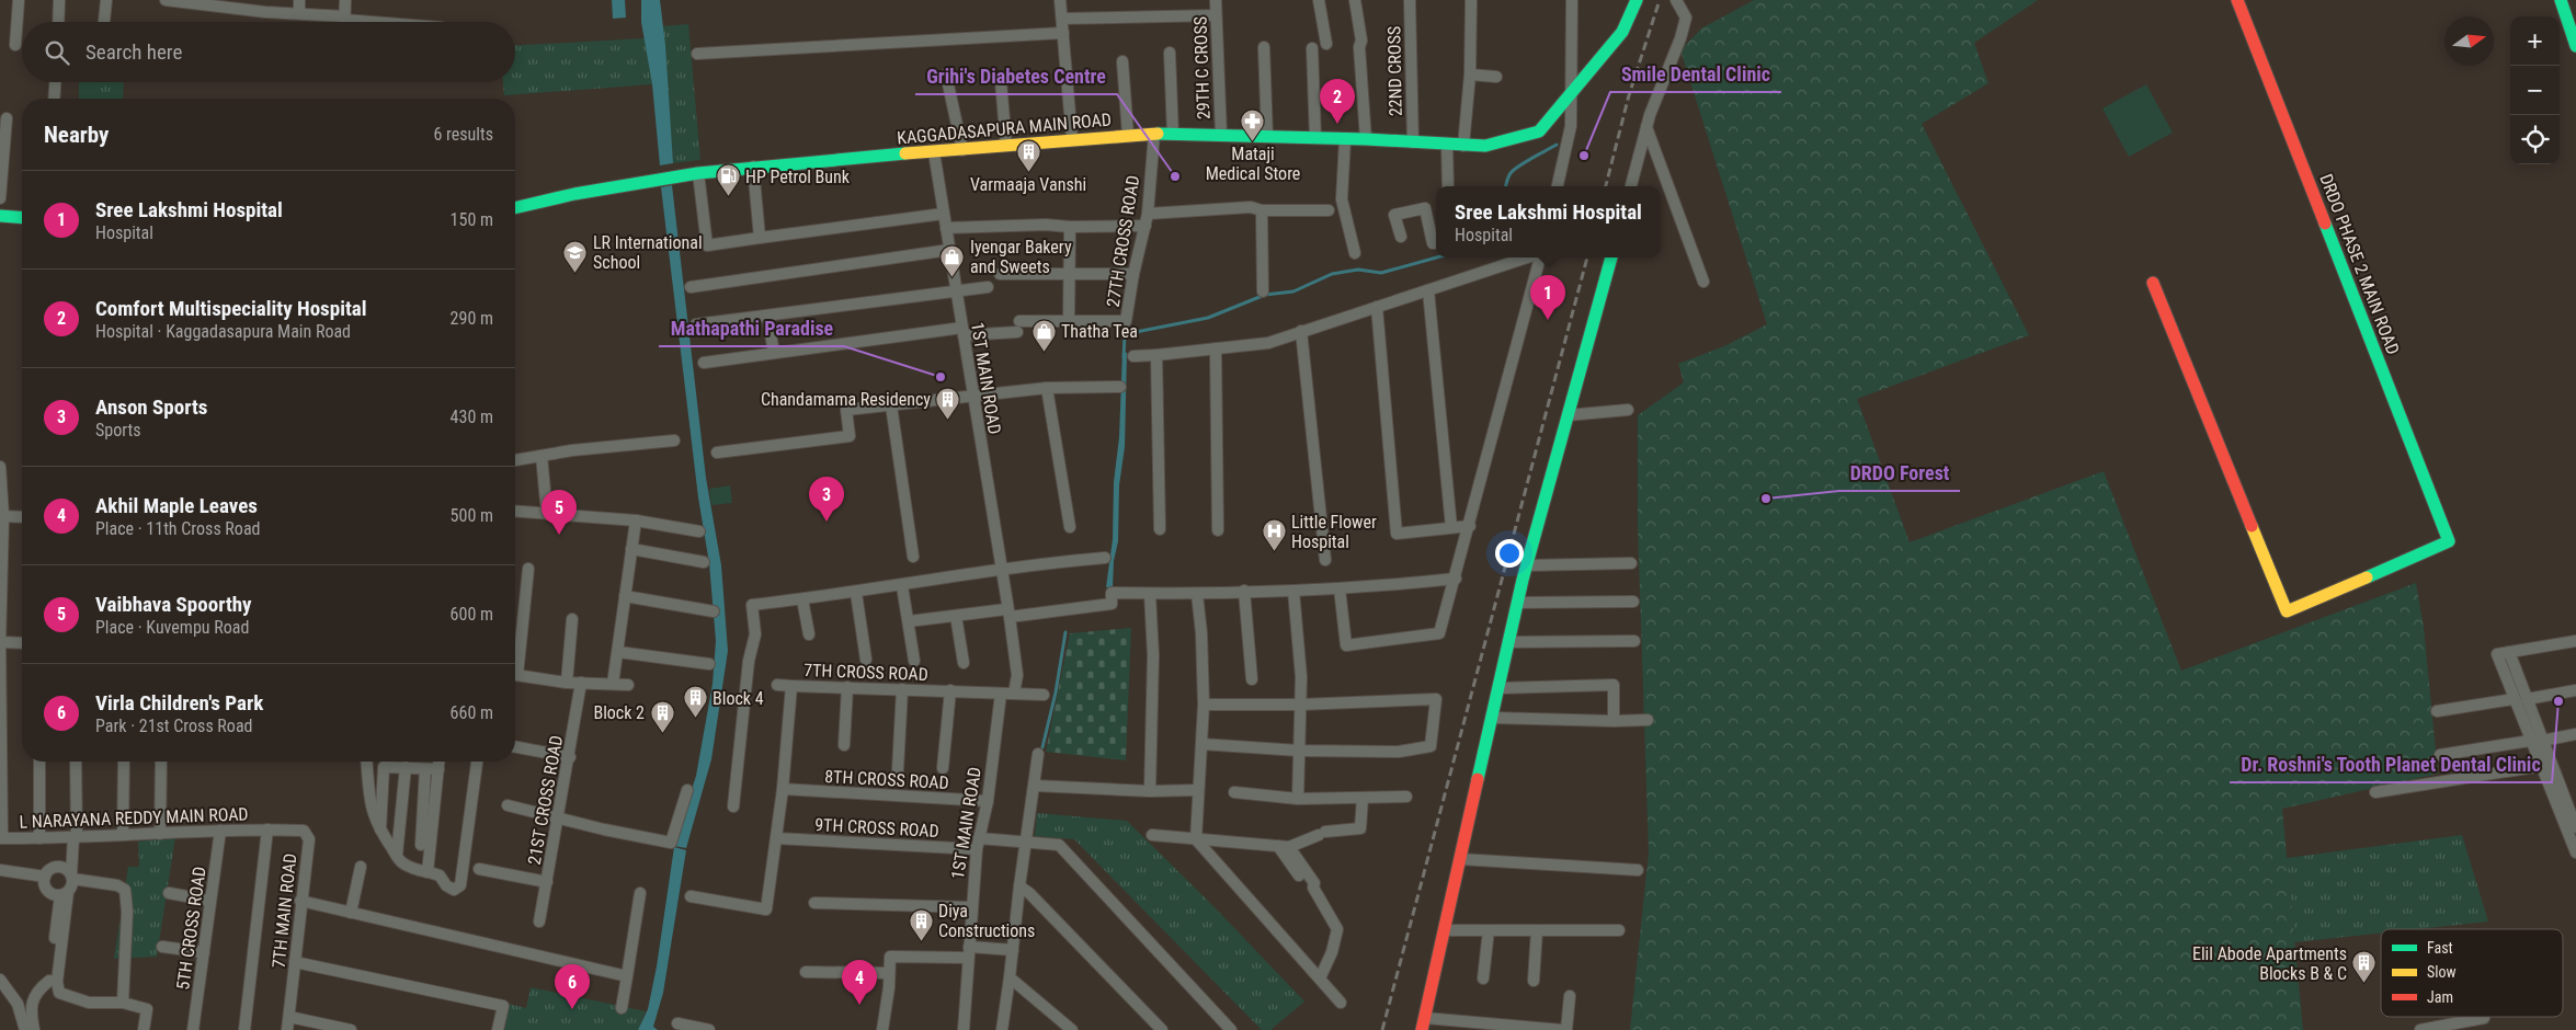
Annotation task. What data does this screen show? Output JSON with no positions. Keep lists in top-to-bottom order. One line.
{"streets":{"street":["29TH C CROSS","22ND CROSS","KAGGADASAPURA MAIN ROAD","27TH CROSS ROAD","DRDO PHASE 2 MAIN ROAD","1ST MAIN ROAD","7TH CROSS ROAD","8TH CROSS ROAD","21ST CROSS ROAD","L NARAYANA REDDY MAIN ROAD","9TH CROSS ROAD","7TH MAIN ROAD","5TH CROSS ROAD"]},"crossings":[["29TH C CROSS","KAGGADASAPURA MAIN ROAD"],["22ND CROSS","KAGGADASAPURA MAIN ROAD"],["KAGGADASAPURA MAIN ROAD","27TH CROSS ROAD"],["KAGGADASAPURA MAIN ROAD","1ST MAIN ROAD"],["1ST MAIN ROAD","7TH CROSS ROAD"],["1ST MAIN ROAD","8TH CROSS ROAD"],["1ST MAIN ROAD","9TH CROSS ROAD"],["7TH CROSS ROAD","8TH CROSS ROAD"],["7TH CROSS ROAD","9TH CROSS ROAD"],["L NARAYANA REDDY MAIN ROAD","7TH MAIN ROAD"],["L NARAYANA REDDY MAIN ROAD","5TH CROSS ROAD"]],"places":{"pharmacy":["Mataji Medical Store"],"other":["Smile Dental Clinic","Grihi's Diabetes Centre","Mathapathi Paradise","DRDO Forest","Dr. Roshni's Tooth Planet Dental Clinic"],"building":["Varmaaja Vanshi","Chandamama Residency","Block 4","Block 2","Diya Constructions","Elil Abode Apartments Blocks B & C"],"fuel station":["HP Petrol Bunk"],"school or university":["LR International School"],"shop":["Iyengar Bakery and Sweets","Thatha Tea"],"hospital":["Little Flower Hospital"]},"legend":["Fast","Slow","Jam"],"north":"right","page":{"map_buttons":["+","−"],"search":"Search here","pins":["2","1","3","5","4","6"],"heading":["Nearby","6 results"],"list":[{"mark":"1","name":"Sree Lakshmi Hospital","note":"Hospital","value":"150 m"},{"mark":"2","name":"Comfort Multispeciality Hospital","note":"Hospital · Kaggadasapura Main Road","value":"290 m"},{"mark":"3","name":"Anson Sports","note":"Sports","value":"430 m"},{"mark":"4","name":"Akhil Maple Leaves","note":"Place · 11th Cross Road","value":"500 m"},{"mark":"5","name":"Vaibhava Spoorthy","note":"Place · Kuvempu Road","value":"600 m"},{"mark":"6","name":"Virla Children's Park","note":"Park · 21st Cross Road","value":"660 m"}],"popup":["Sree Lakshmi Hospital","Hospital"]}}
